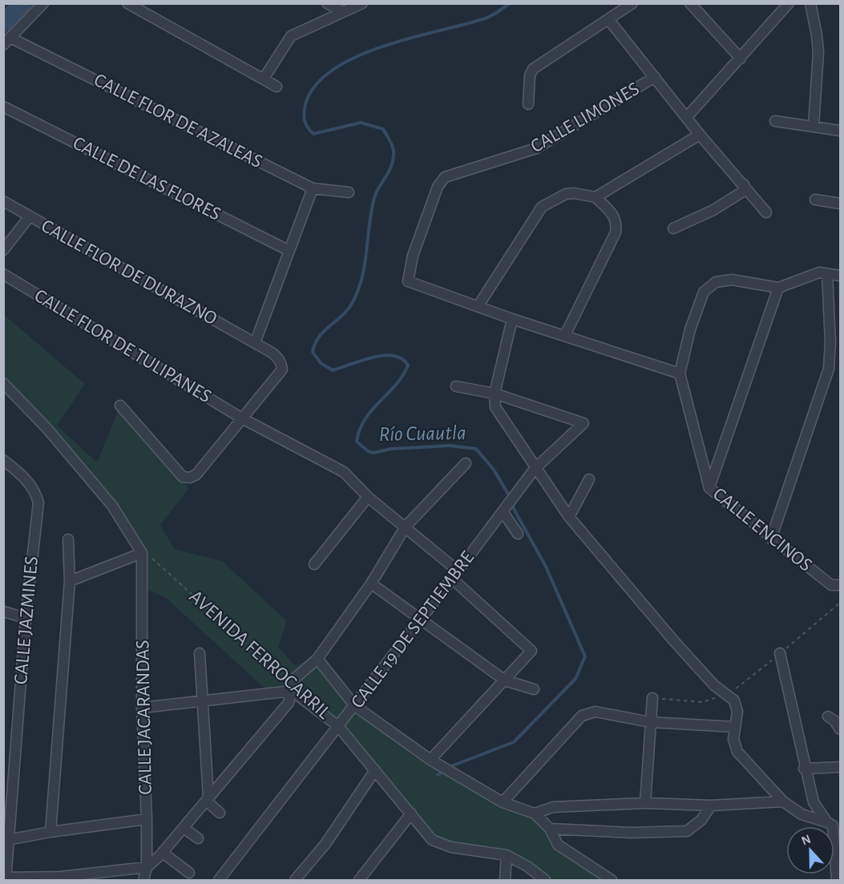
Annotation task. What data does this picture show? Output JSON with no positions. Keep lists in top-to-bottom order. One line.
{"streets":{"street":["CALLE LIMONES","CALLE FLOR DE AZALEAS","CALLE DE LAS FLORES","CALLE FLOR DE DURAZNO","CALLE FLOR DE TULIPANES","CALLE ENCINOS","CALLE JAZMINES","CALLE 19 DE SEPTIEMBRE","AVENIDA FERROCARRIL","CALLE JACARANDAS"]},"crossings":[["CALLE FLOR DE DURAZNO","CALLE FLOR DE TULIPANES"],["CALLE FLOR DE TULIPANES","CALLE 19 DE SEPTIEMBRE"],["CALLE 19 DE SEPTIEMBRE","AVENIDA FERROCARRIL"],["AVENIDA FERROCARRIL","CALLE JACARANDAS"]],"water":["Río Cuautla"],"north":"top"}
